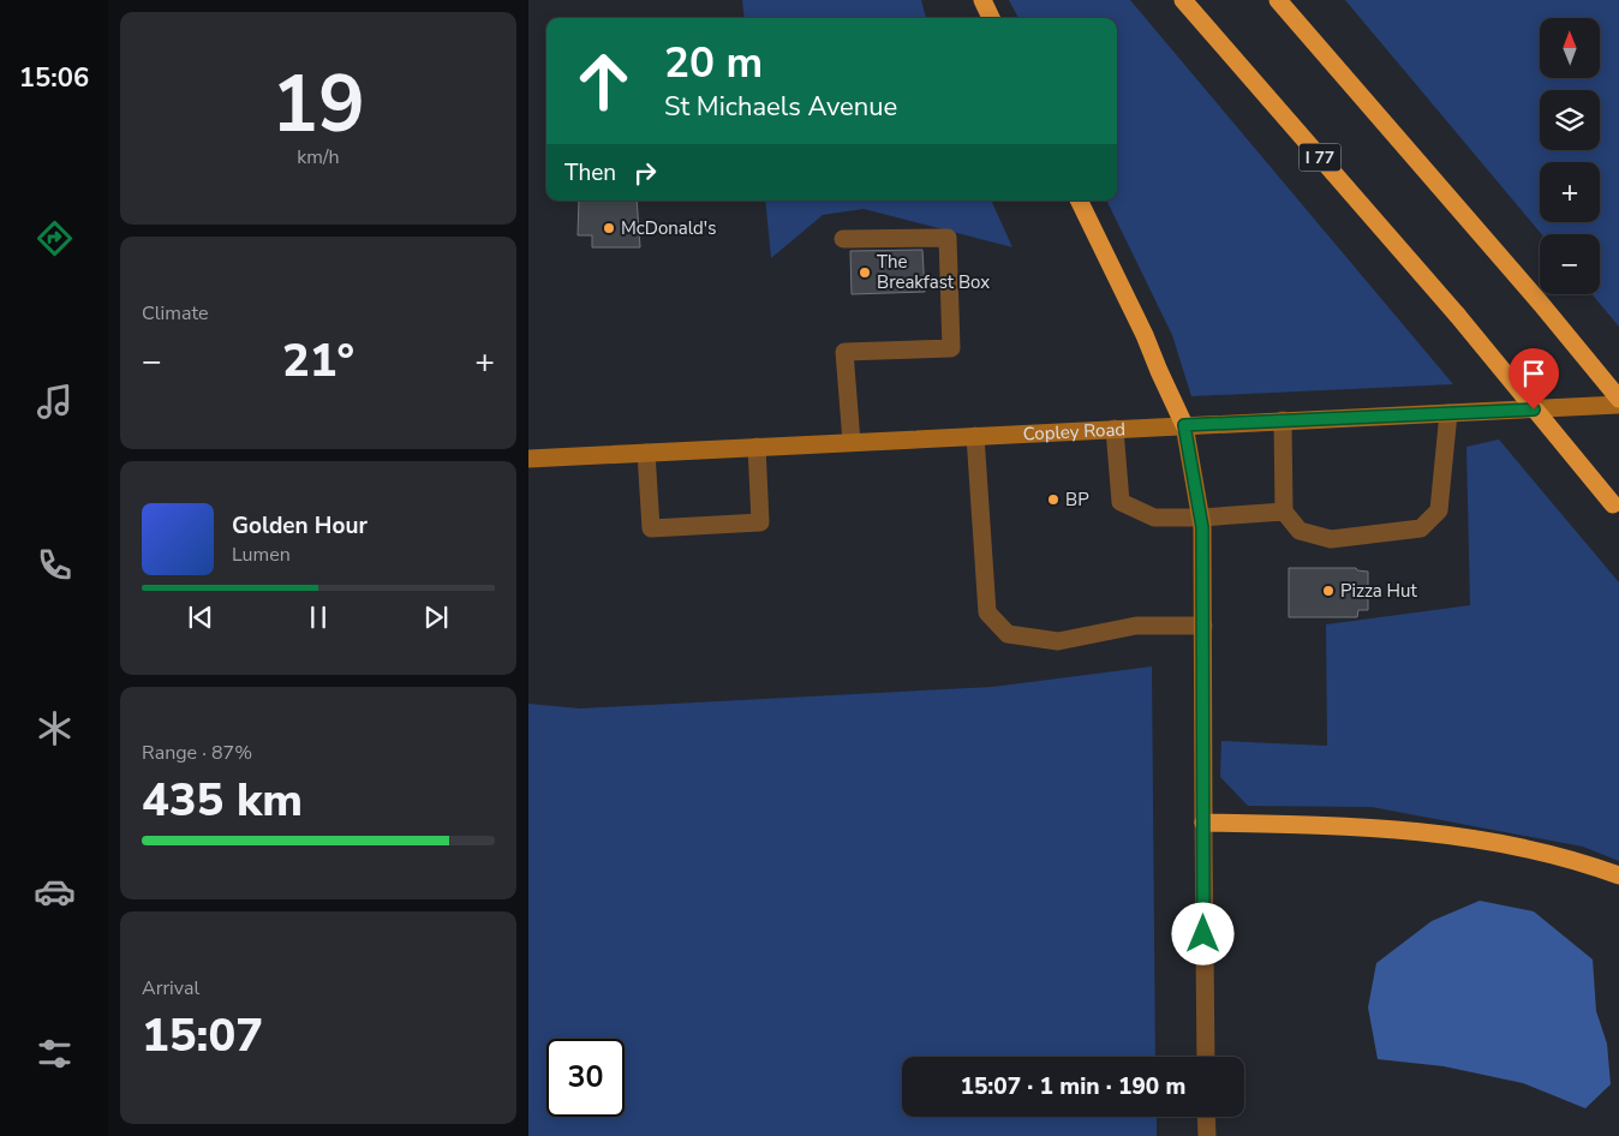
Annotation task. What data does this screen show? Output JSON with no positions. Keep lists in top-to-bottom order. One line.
{"streets":{"highway":["I 77"],"main road":["Copley Road"]},"places":["McDonald's","The Breakfast Box","BP","Pizza Hut"],"north":"top","page":{"tabs":"15:06","tile":[["19","km/h"],"Climate",["Range · 87%","435 km"],["Arrival","15:07"]],"map_buttons":["+","−"],"turn":["20 m","St Michaels Avenue"],"then":"Then","heat":["−","21°","+"],"song":["Golden Hour","Lumen"],"limit":"30","trip":"15:07 · 1 min · 190 m"}}
